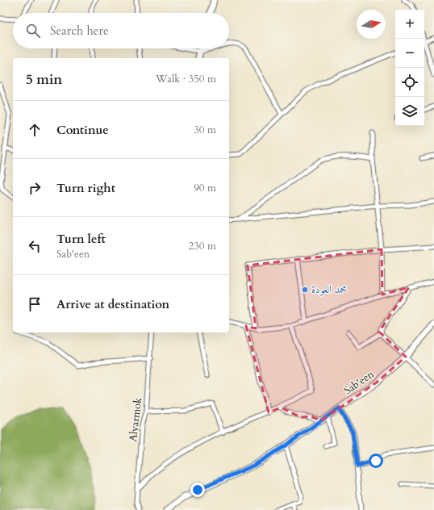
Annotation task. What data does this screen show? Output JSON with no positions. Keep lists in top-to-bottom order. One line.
{"streets":{"street":["Sab'een","Alyarmok"]},"places":["محمد العودة"],"north":"right","page":{"map_buttons":["+","−"],"search":"Search here","heading":["5 min","Walk · 350 m"],"list":[["Continue","30 m"],["Turn right","90 m"],["Turn left","Sab'een","230 m"],"Arrive at destination"]}}
